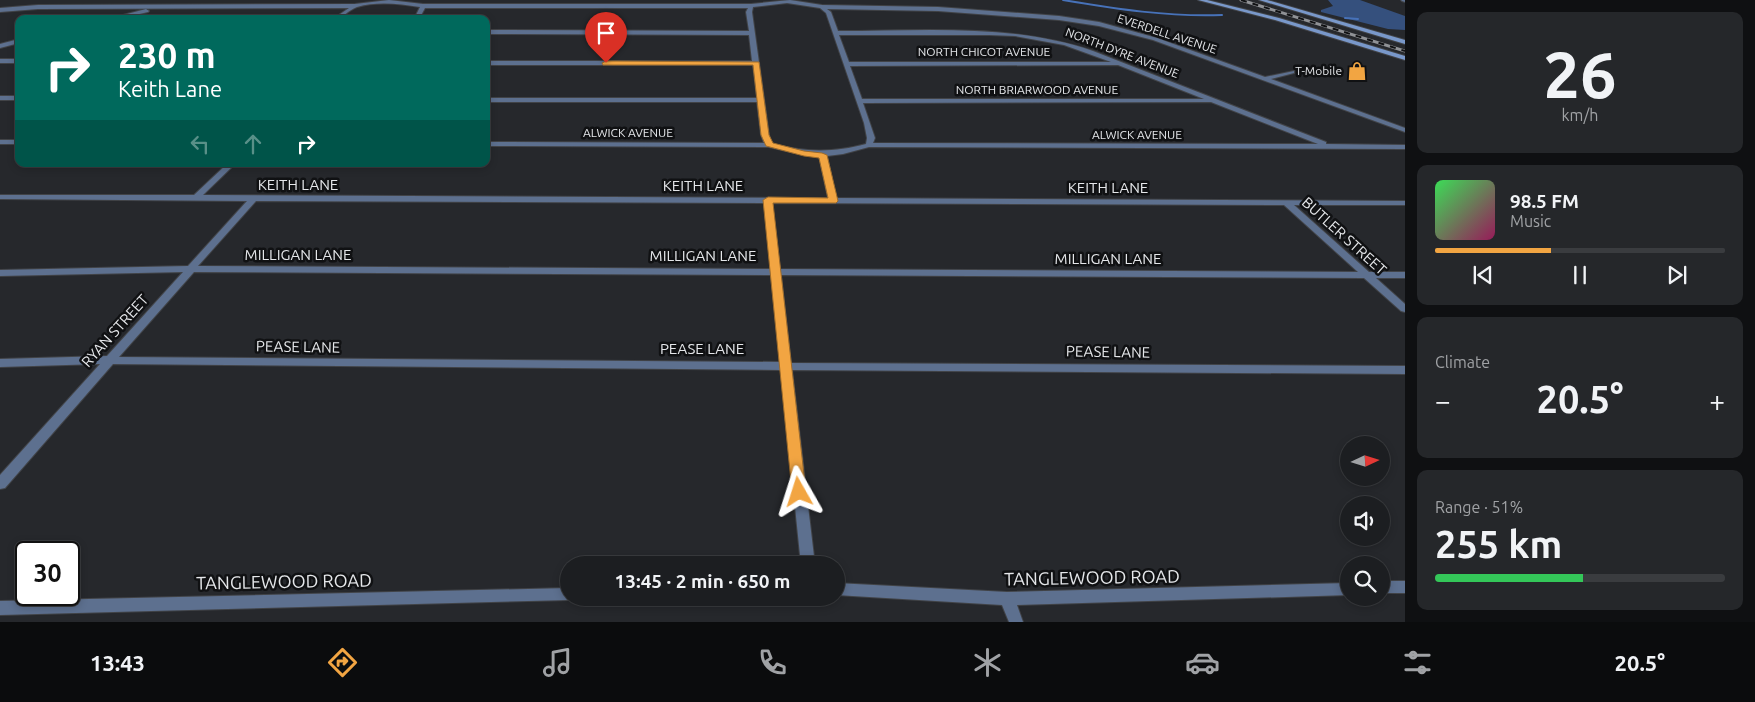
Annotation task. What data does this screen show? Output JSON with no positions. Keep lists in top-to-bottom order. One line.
{"streets":{"street":["EVERDELL AVENUE","NORTH CHICOT AVENUE","NORTH DYRE AVENUE","NORTH BRIARWOOD AVENUE","ALWICK AVENUE","KEITH LANE","BUTLER STREET","MILLIGAN LANE","RYAN STREET","PEASE LANE","TANGLEWOOD ROAD"]},"crossings":[["NORTH CHICOT AVENUE","NORTH DYRE AVENUE"],["NORTH DYRE AVENUE","NORTH BRIARWOOD AVENUE"],["NORTH DYRE AVENUE","ALWICK AVENUE"],["KEITH LANE","BUTLER STREET"],["KEITH LANE","RYAN STREET"],["BUTLER STREET","MILLIGAN LANE"],["MILLIGAN LANE","RYAN STREET"],["RYAN STREET","PEASE LANE"]],"places":{"shop":["T-Mobile"]},"north":"right","page":{"tile":[["26","km/h"],"Climate",["Range · 51%","255 km"]],"turn":["230 m","Keith Lane"],"song":["98.5 FM","Music"],"heat":["−","20.5°","+"],"limit":"30","trip":"13:45 · 2 min · 650 m","tabs":["13:43","20.5°"]}}
